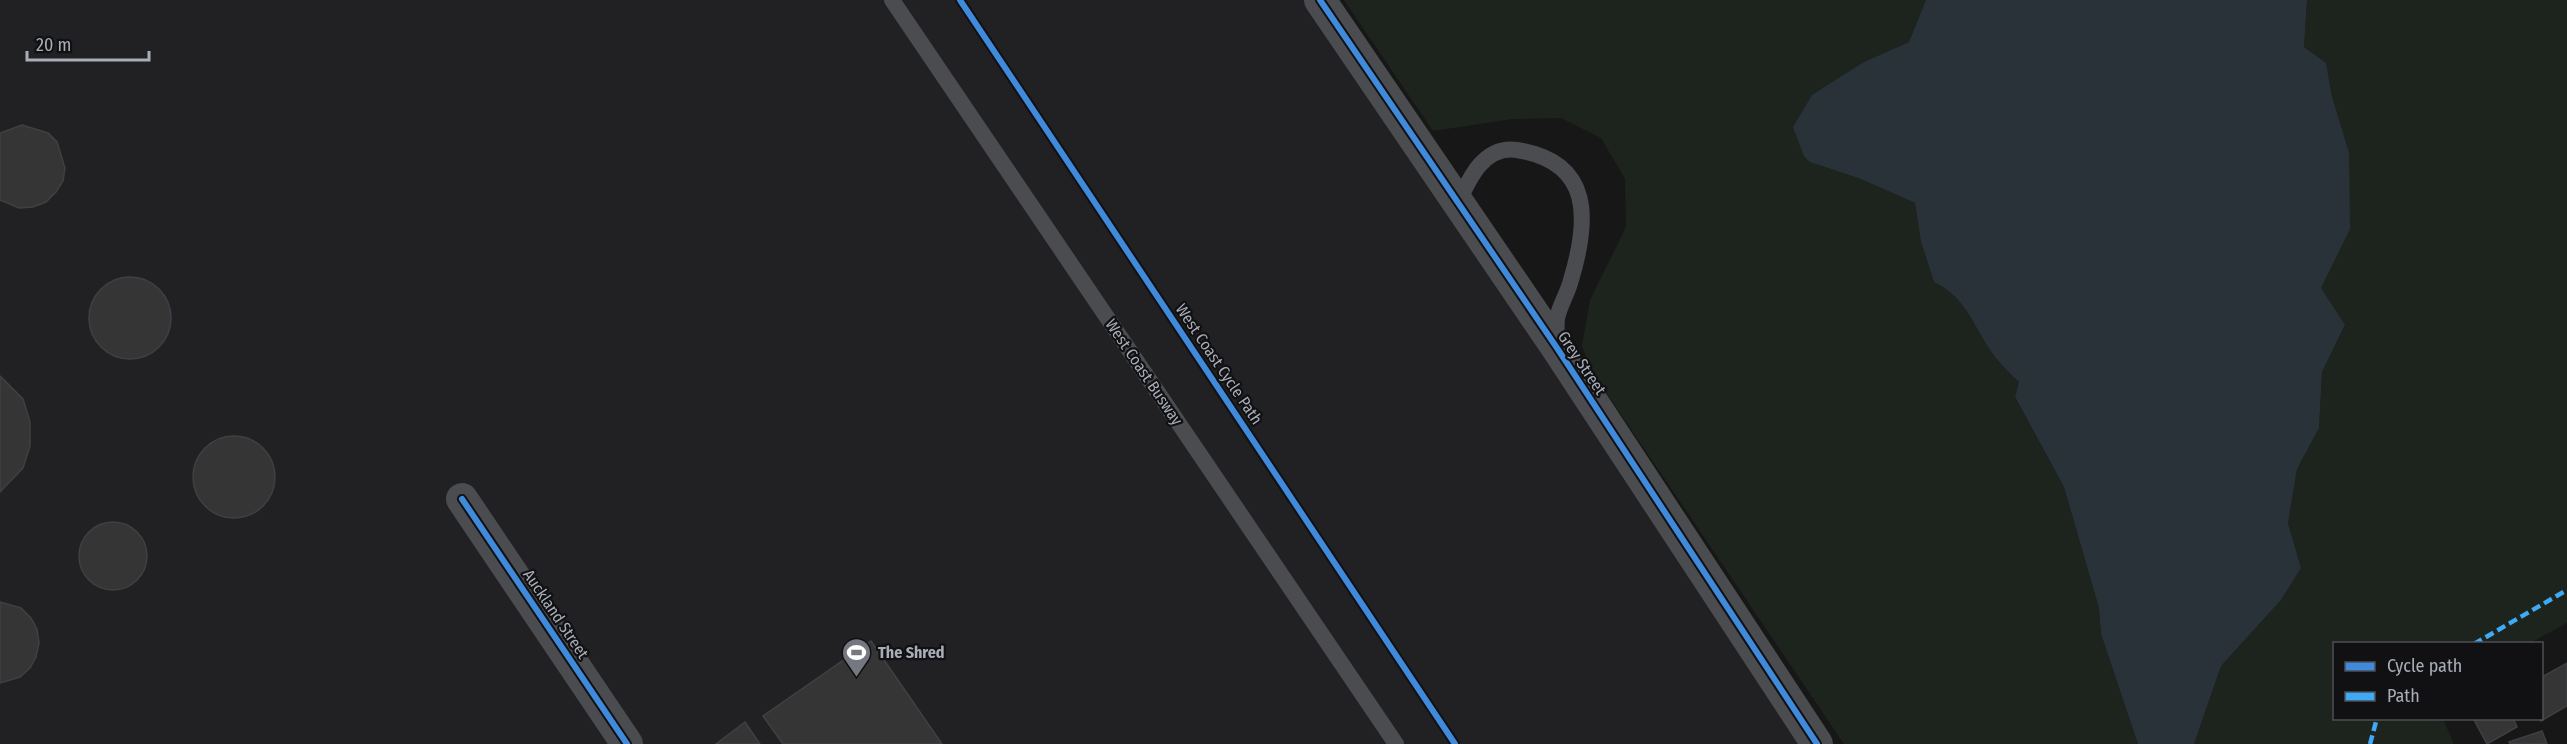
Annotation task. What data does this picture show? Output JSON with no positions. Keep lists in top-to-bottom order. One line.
{"streets":{"street":["Grey Street","Auckland Street"],"lane":["West Coast Busway"],"cycle path":["West Coast Cycle Path"]},"places":{"sports":["The Shred"]},"legend":["Cycle path","Path"],"scale_bar":"20 m"}
